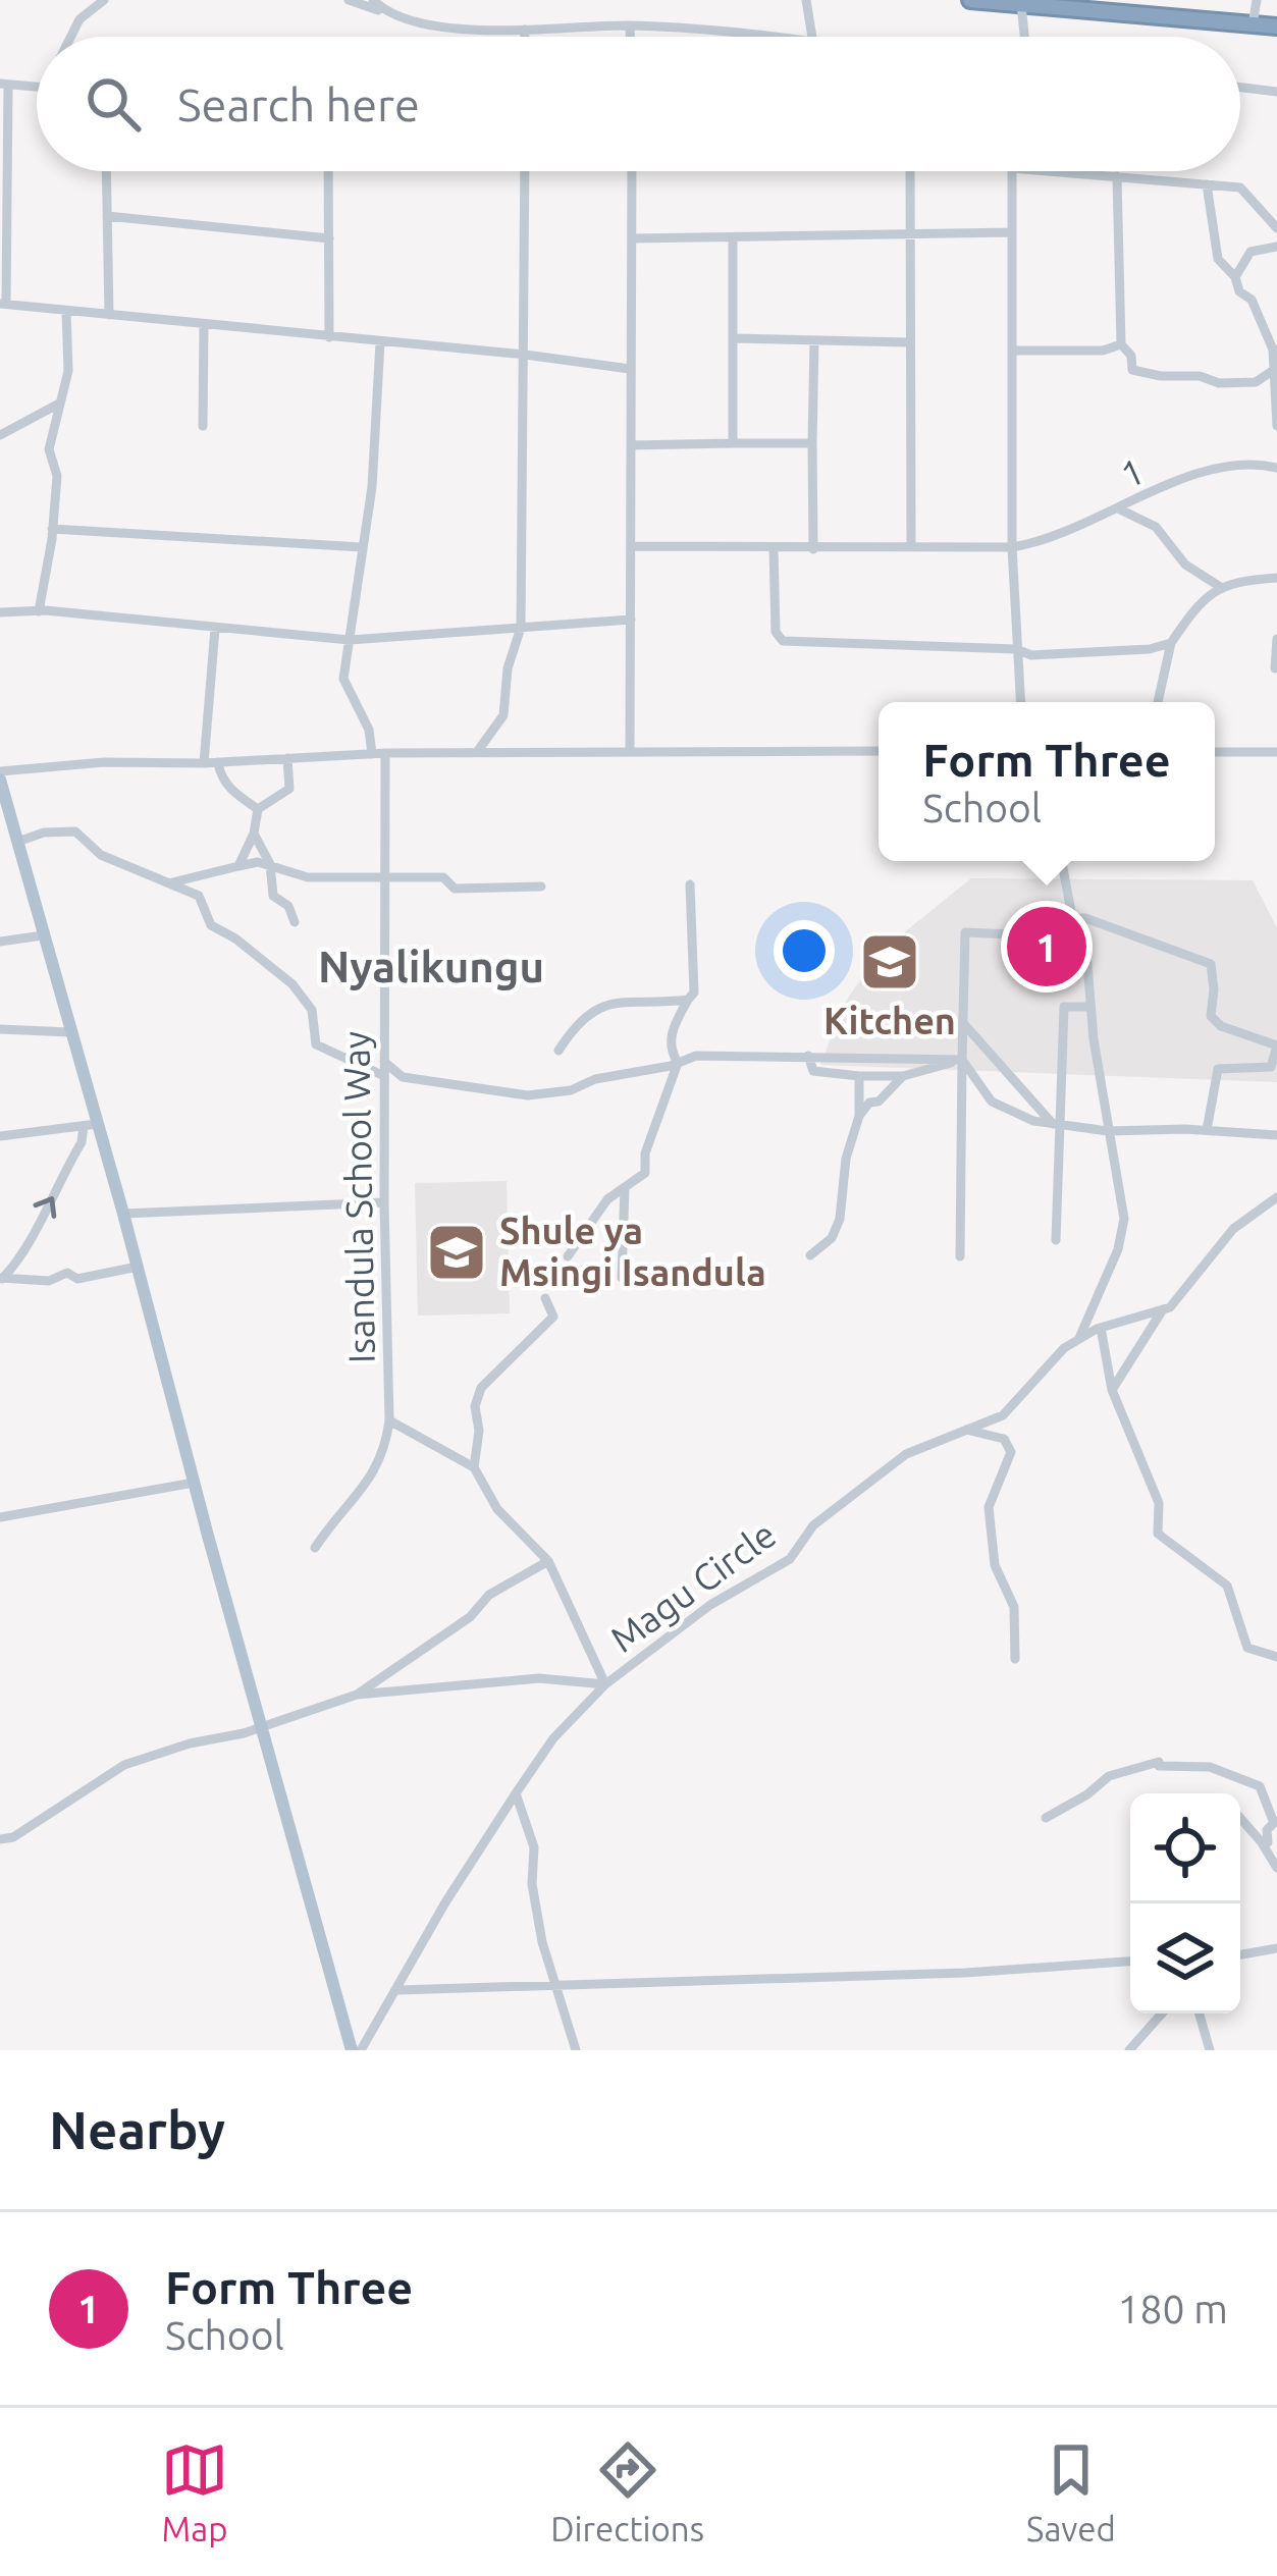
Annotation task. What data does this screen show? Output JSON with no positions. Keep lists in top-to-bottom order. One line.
{"streets":{"street":["1","Isandula School Way","Magu Circle"]},"districts":["Nyalikungu"],"places":{"school or university":["Kitchen","Shule ya Msingi Isandula"]},"page":{"search":"Search here","popup":["Form Three","School"],"pins":"1","heading":"Nearby","list":[{"mark":"1","name":"Form Three","note":"School","value":"180 m"}],"nav":["Map","Directions","Saved"]}}
